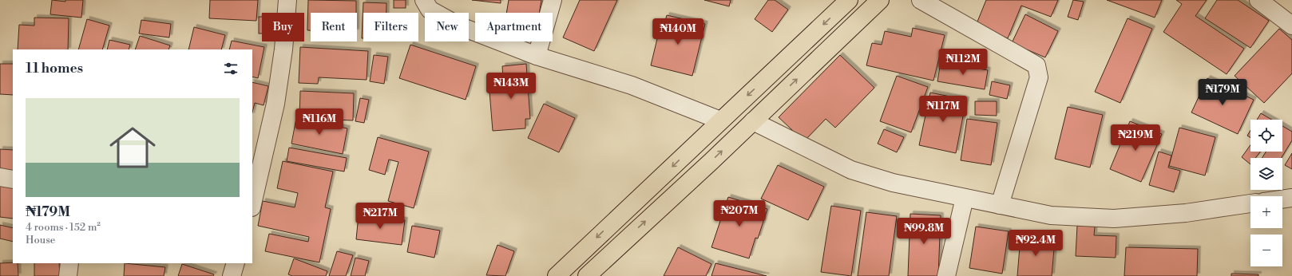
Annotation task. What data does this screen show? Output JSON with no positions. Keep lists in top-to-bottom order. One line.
{"page":{"chip":["Buy","Rent","Filters","New","Apartment"],"price":["₦140M","₦112M","₦143M","₦179M","₦117M","₦116M","₦219M","₦207M","₦217M","₦99.8M","₦92.4M"],"heading":"11 homes","list":[{"name":"₦179M","note":"4 rooms · 152 m² · House"}],"map_buttons":["+","−"]}}
